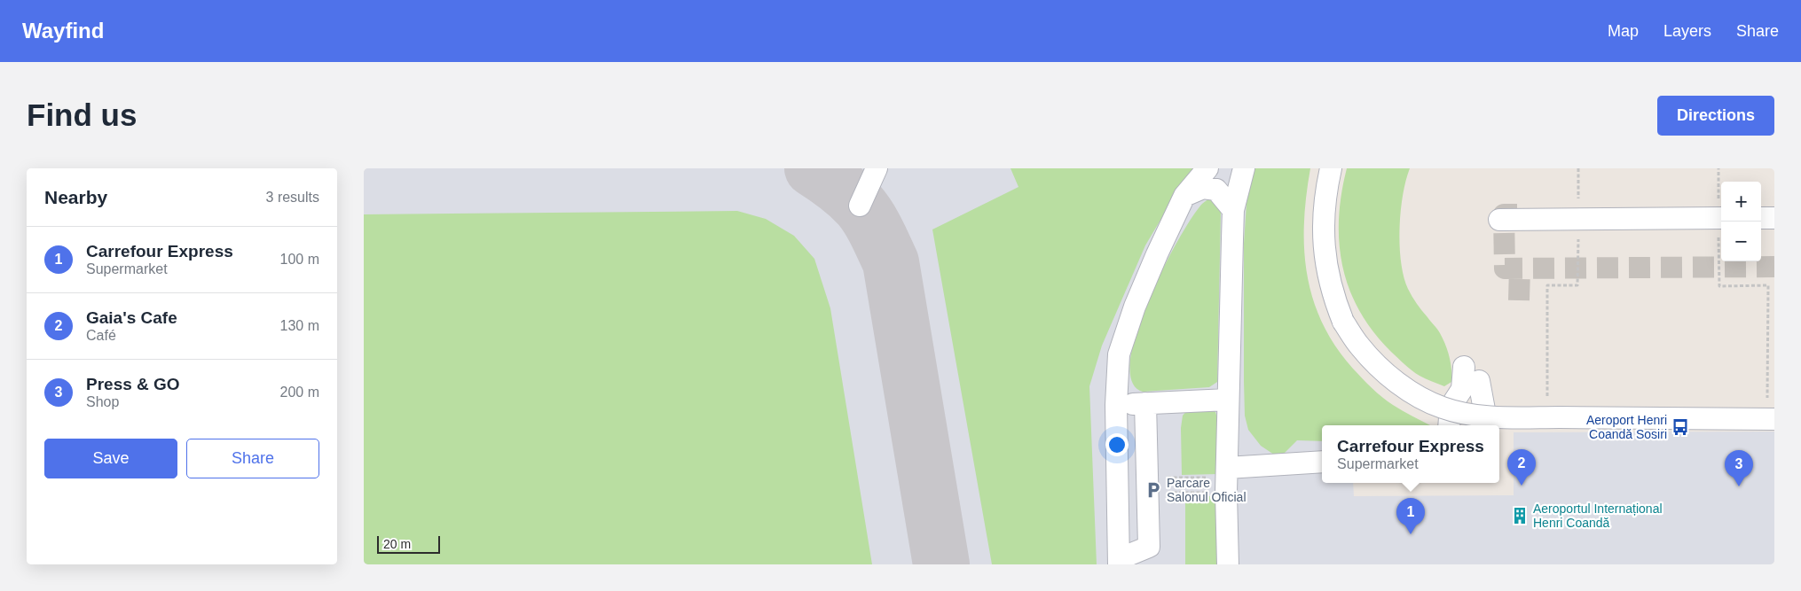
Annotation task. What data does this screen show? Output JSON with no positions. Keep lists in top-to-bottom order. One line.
{"places":{"bus stop":["Aeroport Henri Coandă Sosiri"],"parking":["Parcare Salonul Oficial"],"building":["Aeroportul Internațional Henri Coandă"]},"scale_bar":"20 m","page":{"header":"Wayfind","nav":["Map","Layers","Share"],"buttons":["Directions",["Save","Share"]],"title":"Find us","heading":["Nearby","3 results"],"map_buttons":["+","−"],"list":[{"mark":"1","name":"Carrefour Express","note":"Supermarket","value":"100 m"},{"mark":"2","name":"Gaia's Cafe","note":"Café","value":"130 m"},{"mark":"3","name":"Press & GO","note":"Shop","value":"200 m"}],"popup":["Carrefour Express","Supermarket"],"pins":["2","3","1"],"scale":"20 m"}}
